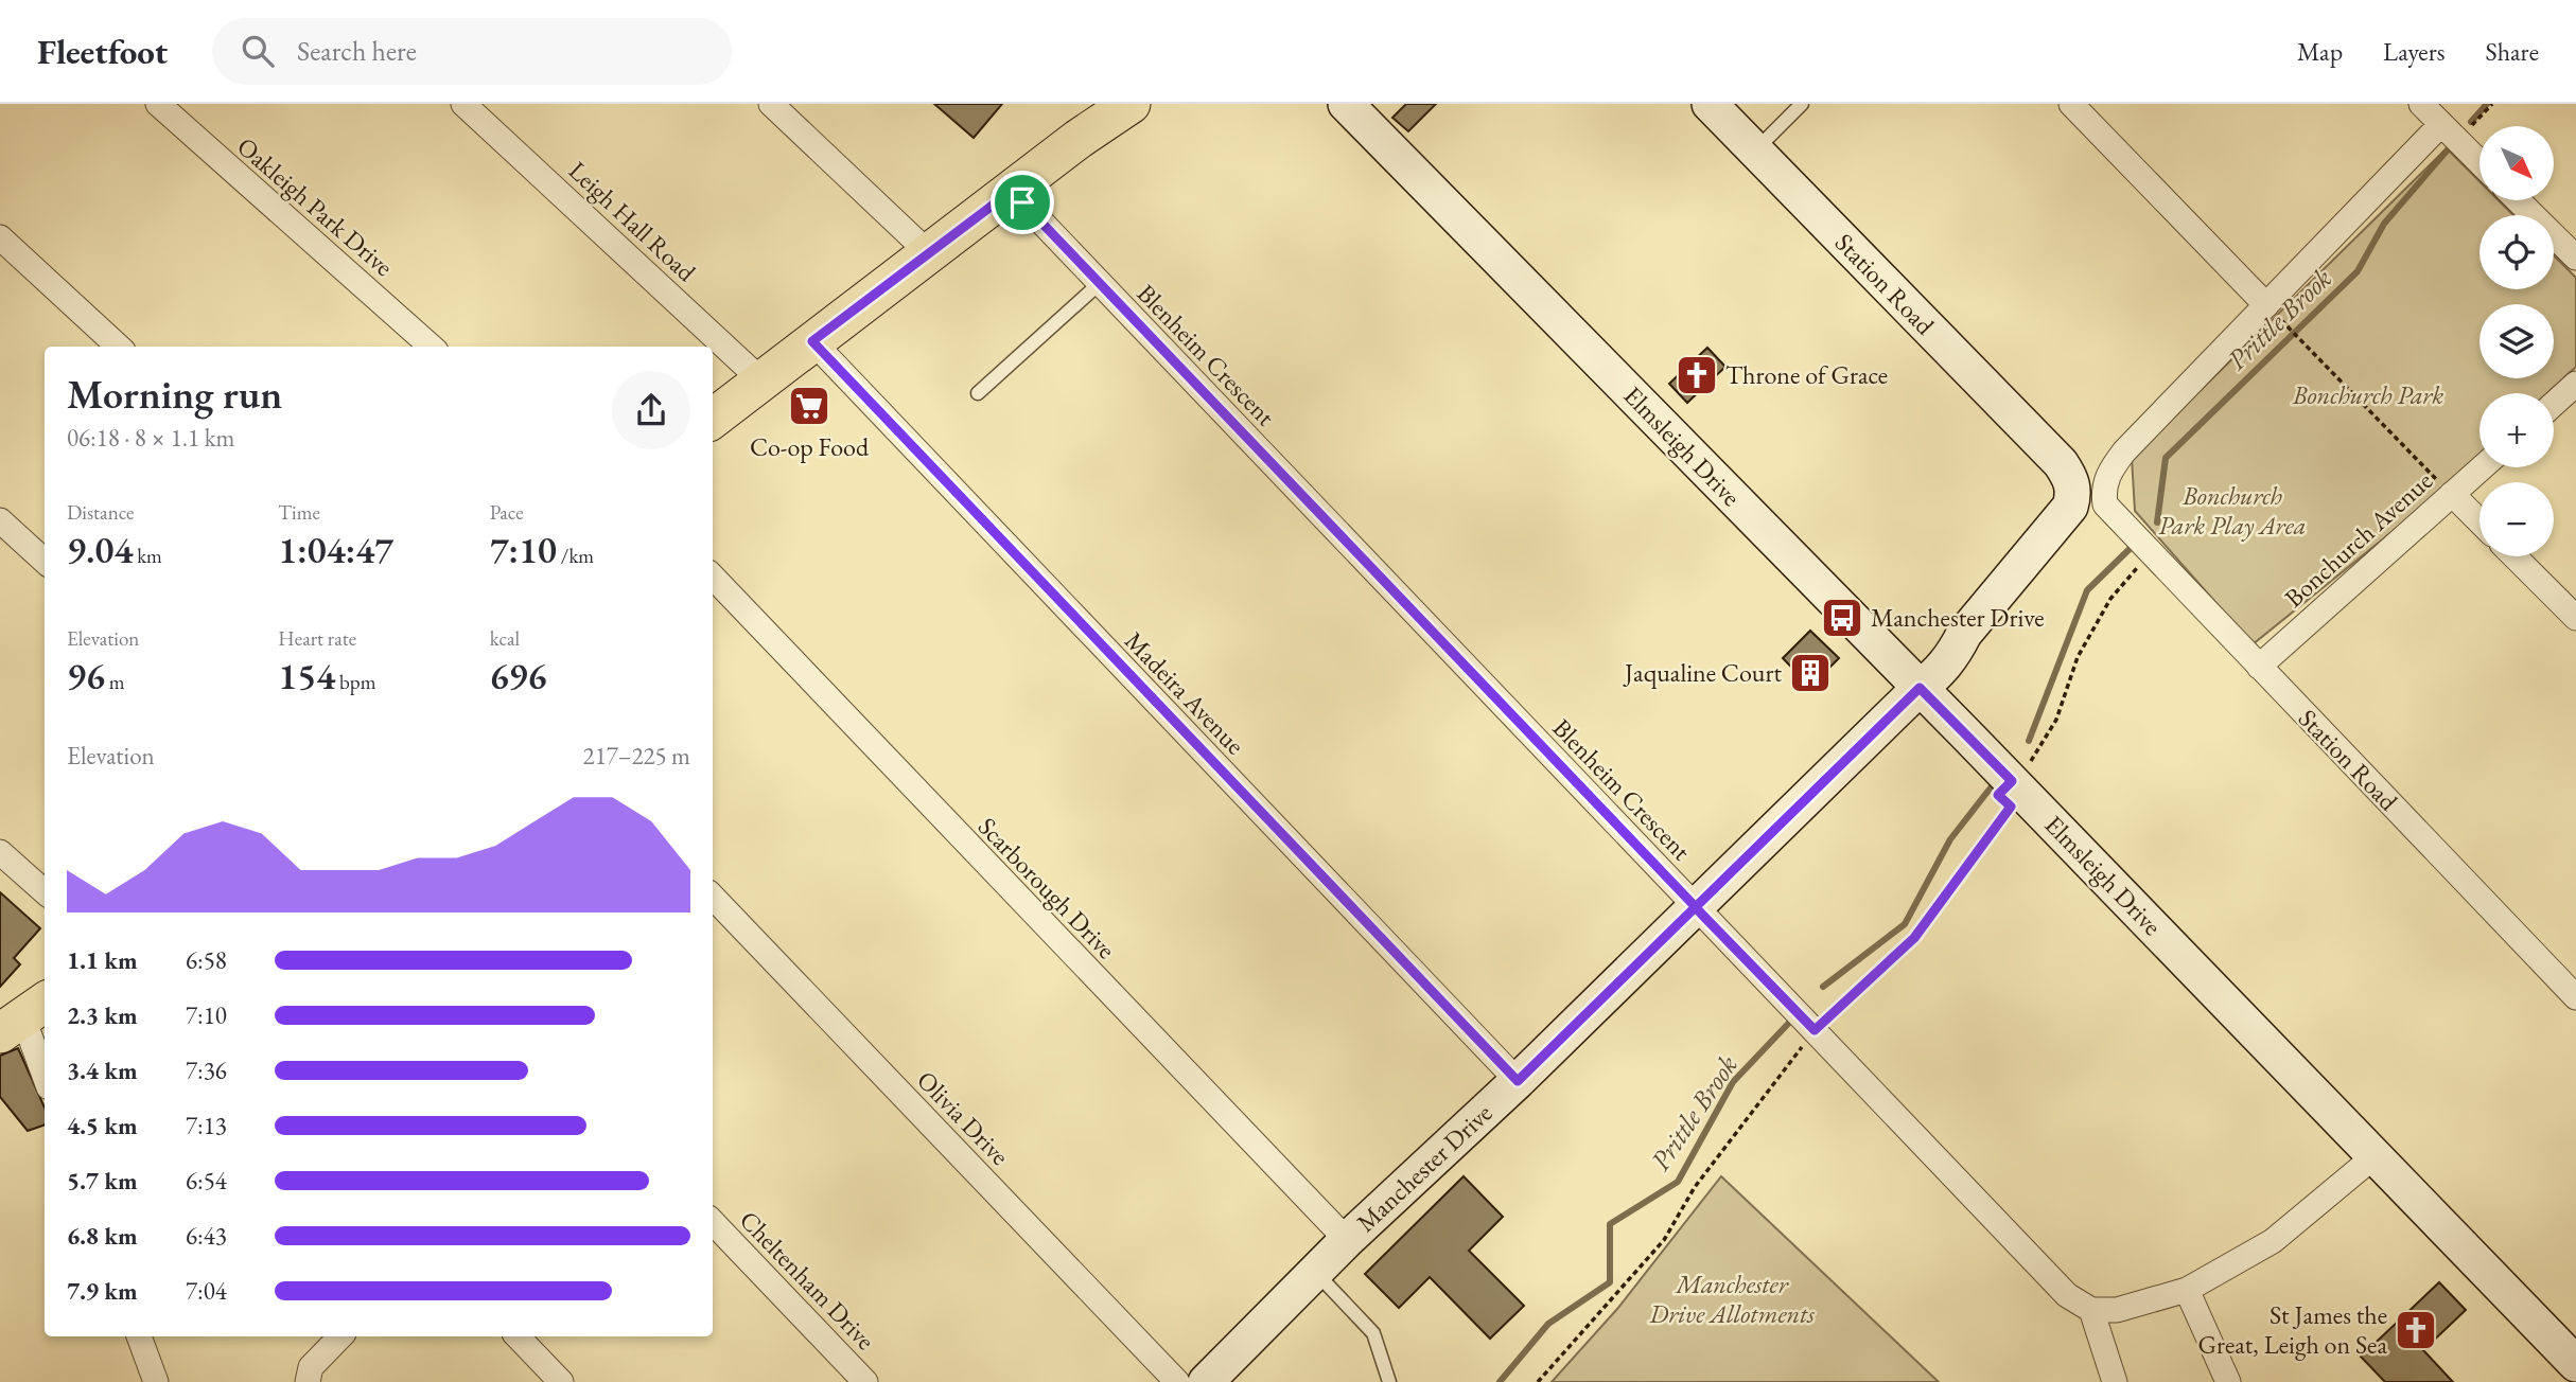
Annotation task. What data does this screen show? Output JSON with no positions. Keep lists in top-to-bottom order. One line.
{"streets":{"street":["Oakleigh Park Drive","Leigh Hall Road","Station Road","Blenheim Crescent","Elmsleigh Drive","Bonchurch Avenue","Madeira Avenue","Scarborough Drive","Olivia Drive","Manchester Drive","Cheltenham Drive"]},"crossings":[["Station Road","Bonchurch Avenue"],["Station Road","Manchester Drive"],["Blenheim Crescent","Manchester Drive"],["Elmsleigh Drive","Manchester Drive"],["Madeira Avenue","Manchester Drive"],["Scarborough Drive","Manchester Drive"]],"water":["Prittle Brook"],"parks":["Bonchurch Park","Bonchurch Park Play Area","Manchester Drive Allotments"],"places":{"church":["Throne of Grace","St James the Great, Leigh on Sea"],"supermarket":["Co-op Food"],"bus stop":["Manchester Drive"],"building":["Jaqualine Court"]},"north":"bottom right","page":{"header":"Fleetfoot","search":"Search here","nav":["Map","Layers","Share"],"map_buttons":["+","−"],"heading":["Morning run","06:18 · 8 × 1.1 km"],"stats":[["Distance","9.04 km"],["Time","1:04:47"],["Pace","7:10 /km"],["Elevation","96 m"],["Heart rate","154 bpm"],["kcal","696"]],"chart":["Elevation","217–225 m"],"list":[{"name":"1.1 km","note":"6:58"},{"name":"2.3 km","note":"7:10"},{"name":"3.4 km","note":"7:36"},{"name":"4.5 km","note":"7:13"},{"name":"5.7 km","note":"6:54"},{"name":"6.8 km","note":"6:43"},{"name":"7.9 km","note":"7:04"}]}}
